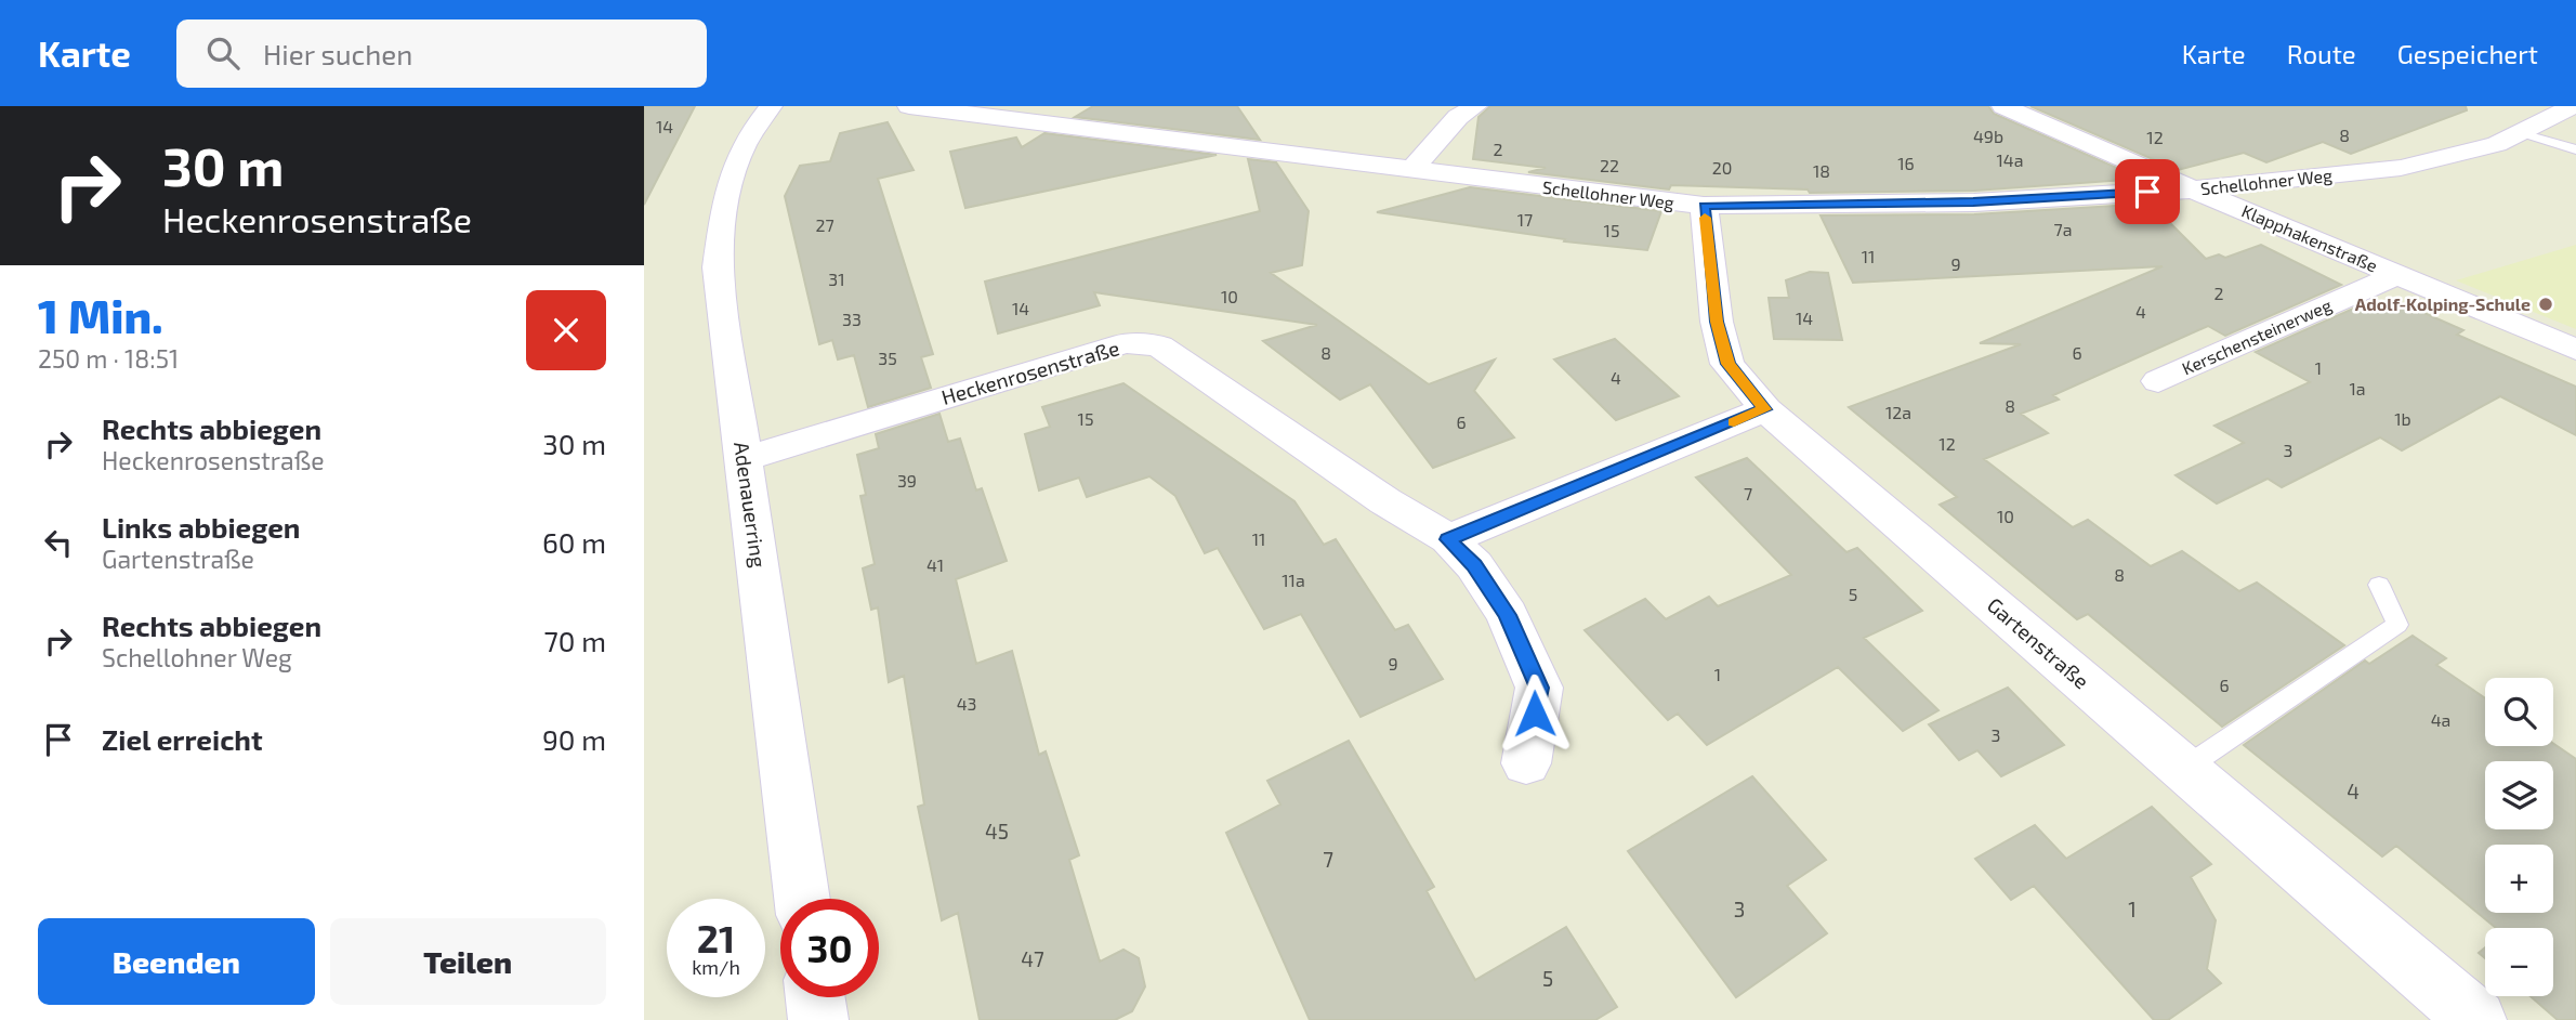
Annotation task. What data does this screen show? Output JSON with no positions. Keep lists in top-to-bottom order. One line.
{"streets":{"street":["Schellohner Weg","Klapphakenstraße","Kerschensteinerweg","Heckenrosenstraße","Adenauerring","Gartenstraße"]},"crossings":[["Schellohner Weg","Klapphakenstraße"],["Schellohner Weg","Gartenstraße"],["Klapphakenstraße","Kerschensteinerweg"],["Heckenrosenstraße","Adenauerring"]],"places":["Adolf-Kolping-Schule"],"house_numbers":["14","8","49b","12","2","14a","16","22","20","18","17","27","7a","15","11","9","31","2","10","14","4","14","33","8","6","35","1","4","1a","8","12a","15","1b","6","12","3","39","7","10","11","41","8","11a","5","9","1","6","43","4a","3","4","45","7","3","1","47","5"],"page":{"header":"Karte","search":"Hier suchen","nav":["Karte","Route","Gespeichert"],"turn":["30 m","Heckenrosenstraße"],"heading":["1 Min.","250 m · 18:51"],"list":[{"name":"Rechts abbiegen","note":"Heckenrosenstraße","value":"30 m"},{"name":"Links abbiegen","note":"Gartenstraße","value":"60 m"},{"name":"Rechts abbiegen","note":"Schellohner Weg","value":"70 m"},{"name":"Ziel erreicht","value":"90 m"}],"map_buttons":["+","−"],"speed":"21 km/h","limit":"30","buttons":["Beenden","Teilen"]}}
